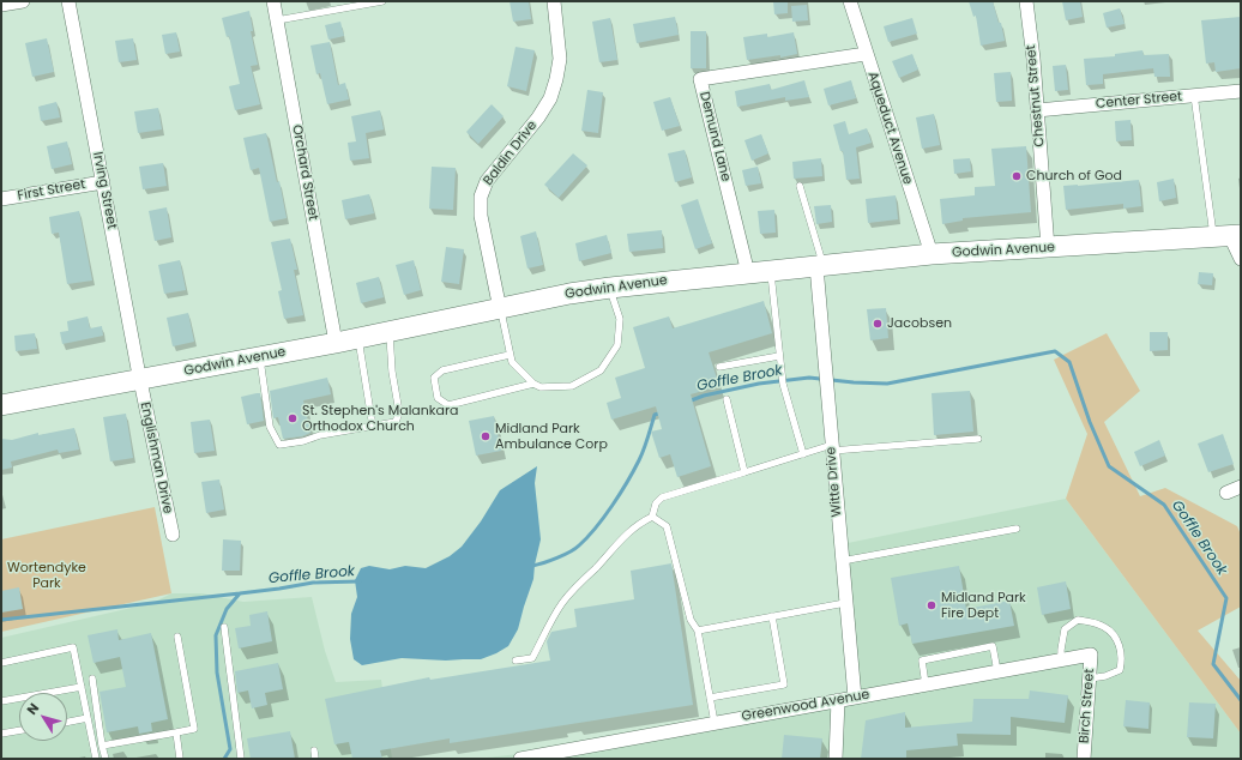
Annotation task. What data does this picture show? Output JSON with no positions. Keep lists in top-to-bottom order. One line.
{"streets":{"main road":["Godwin Avenue"],"street":["Chestnut Street","Center Street","Aqueduct Avenue","Demund Lane","Baldin Drive","Orchard Street","First Street","Irving Street","Englishman Drive","Witte Drive","Greenwood Avenue","Birch Street"]},"crossings":[["Chestnut Street","Center Street"],["Chestnut Street","Godwin Avenue"],["Aqueduct Avenue","Demund Lane"],["Aqueduct Avenue","Godwin Avenue"],["Demund Lane","Godwin Avenue"],["Baldin Drive","Godwin Avenue"],["Orchard Street","Godwin Avenue"],["First Street","Irving Street"],["Irving Street","Godwin Avenue"],["Irving Street","Englishman Drive"],["Godwin Avenue","Englishman Drive"],["Godwin Avenue","Witte Drive"],["Witte Drive","Greenwood Avenue"],["Greenwood Avenue","Birch Street"]],"water":["Goffle Brook"],"parks":["Wortendyke Park"],"places":["Church of God","Jacobsen","St. Stephen's Malankara Orthodox Church","Midland Park Ambulance Corp","Midland Park Fire Dept"],"north":"top left"}
